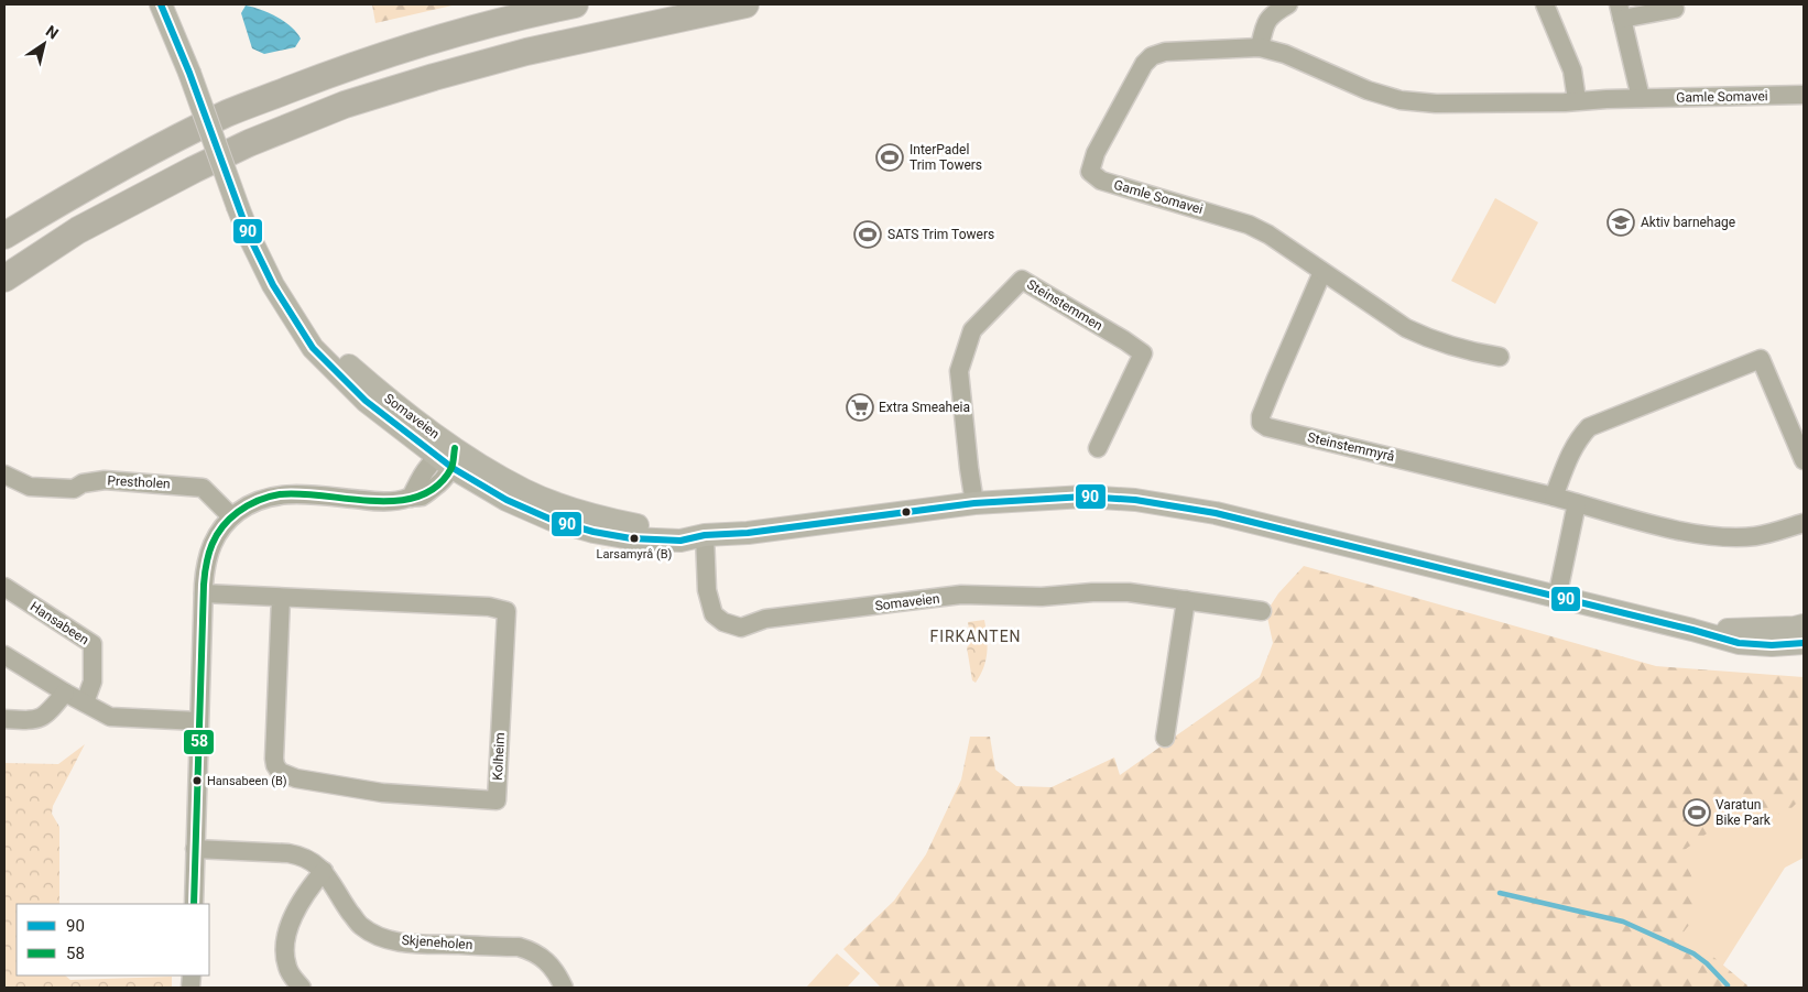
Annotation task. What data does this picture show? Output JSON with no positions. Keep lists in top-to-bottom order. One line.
{"streets":{"main road":["Somaveien"],"street":["Gamle Somavei","Steinstemmen","Steinstemmyrå","Prestholen","Hansabeen","Kolheim","Skjeneholen"]},"crossings":[["Gamle Somavei","Steinstemmyrå"],["Steinstemmen","Somaveien"]],"districts":["FIRKANTEN"],"places":{"sports":["InterPadel Trim Towers","SATS Trim Towers","Varatun Bike Park"],"school or university":["Aktiv barnehage"],"supermarket":["Extra Smeaheia"],"other":["Larsamyrå (B)","Hansabeen (B)"]},"lines":["transit line 90","transit line 58"],"legend":["90","58"],"north":"top right"}
